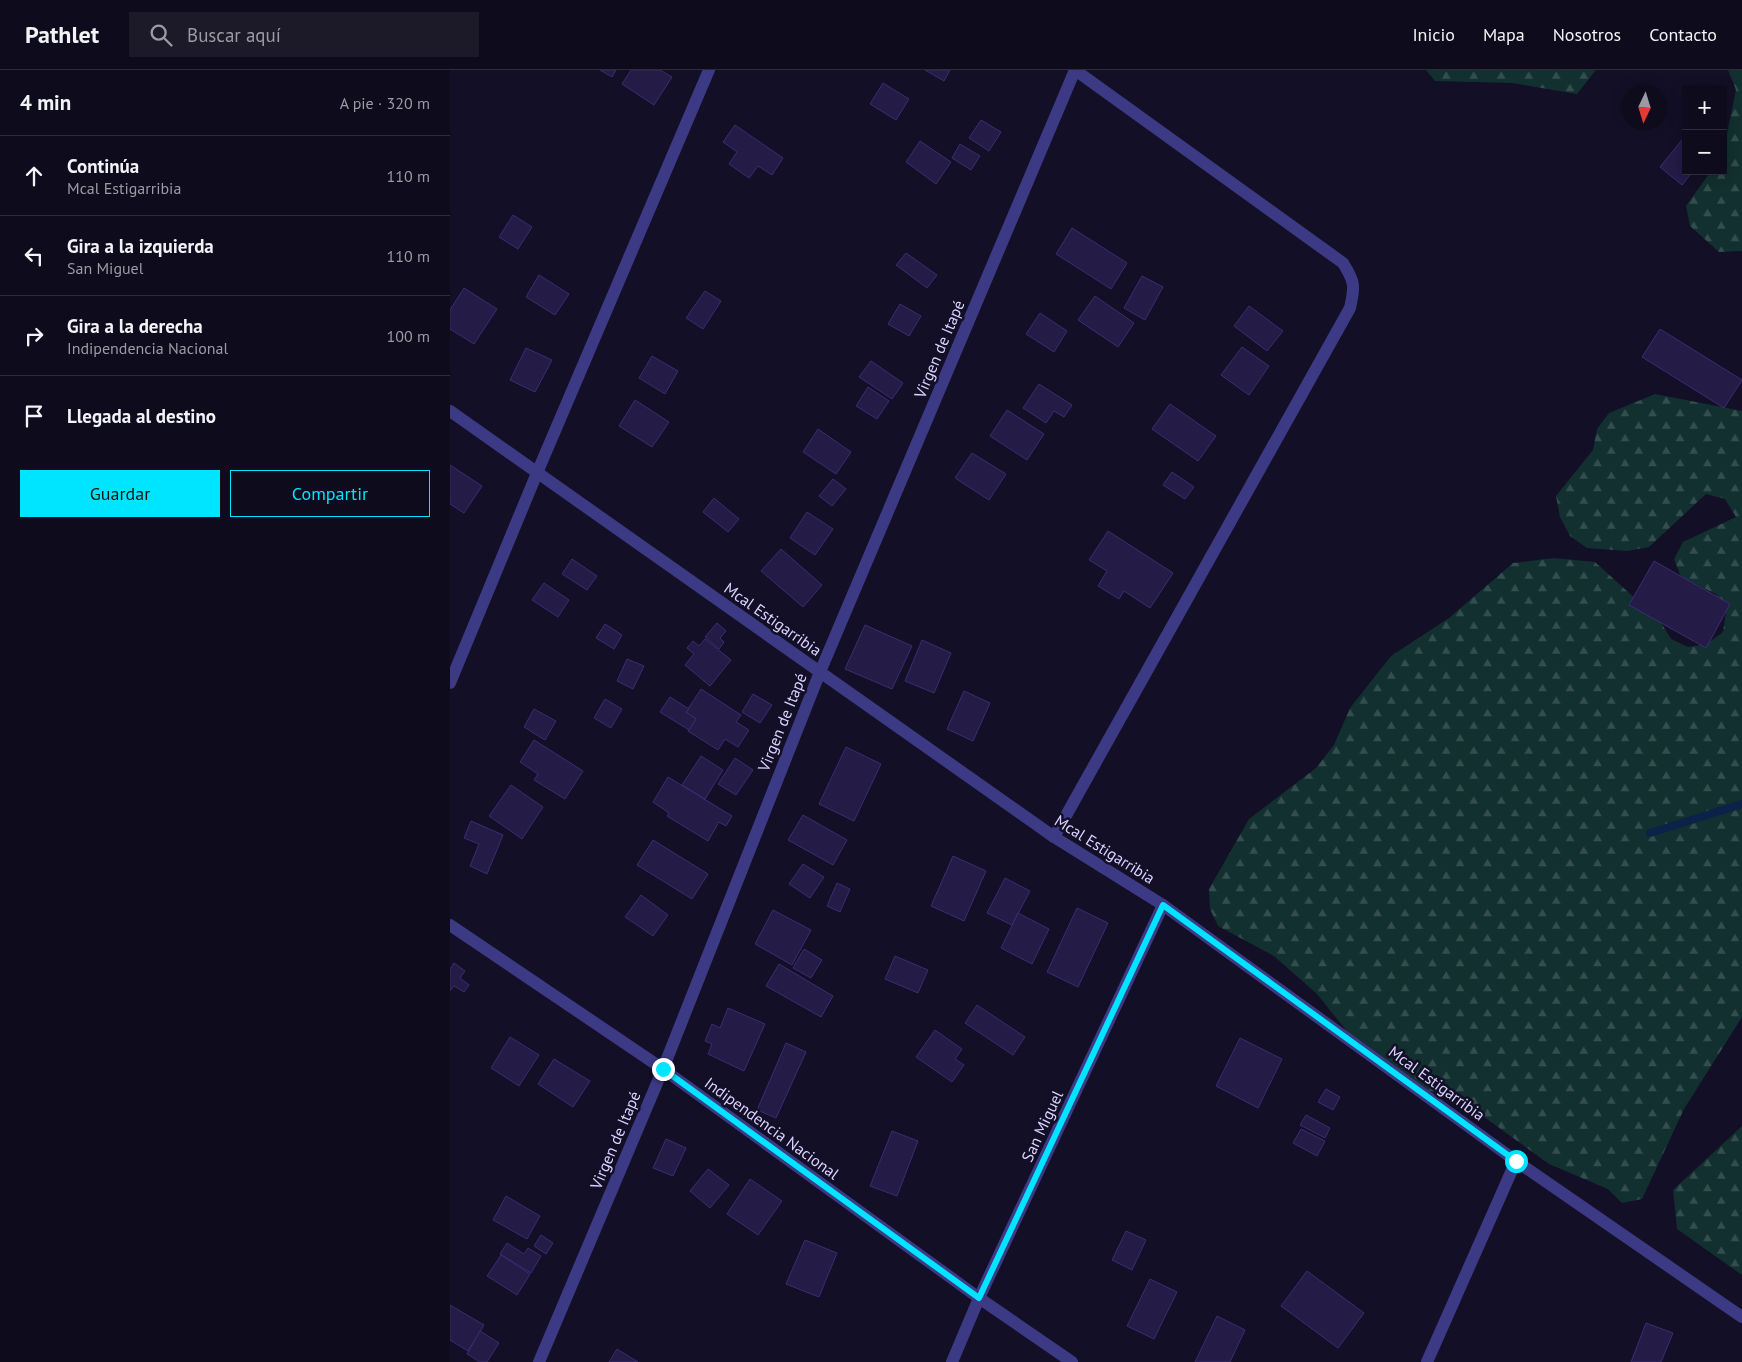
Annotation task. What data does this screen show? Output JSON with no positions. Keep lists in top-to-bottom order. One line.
{"streets":{"street":["Virgen de Itapé","Mcal Estigarribia","San Miguel","Indipendencia Nacional"]},"crossings":[["Virgen de Itapé","Mcal Estigarribia"],["Virgen de Itapé","Indipendencia Nacional"],["Mcal Estigarribia","San Miguel"],["San Miguel","Indipendencia Nacional"]],"north":"bottom","page":{"header":"Pathlet","search":"Buscar aquí","nav":["Inicio","Mapa","Nosotros","Contacto"],"heading":["4 min","A pie · 320 m"],"map_buttons":["+","−"],"list":[["Continúa","Mcal Estigarribia","110 m"],["Gira a la izquierda","San Miguel","110 m"],["Gira a la derecha","Indipendencia Nacional","100 m"],"Llegada al destino"],"buttons":["Guardar","Compartir"]}}
